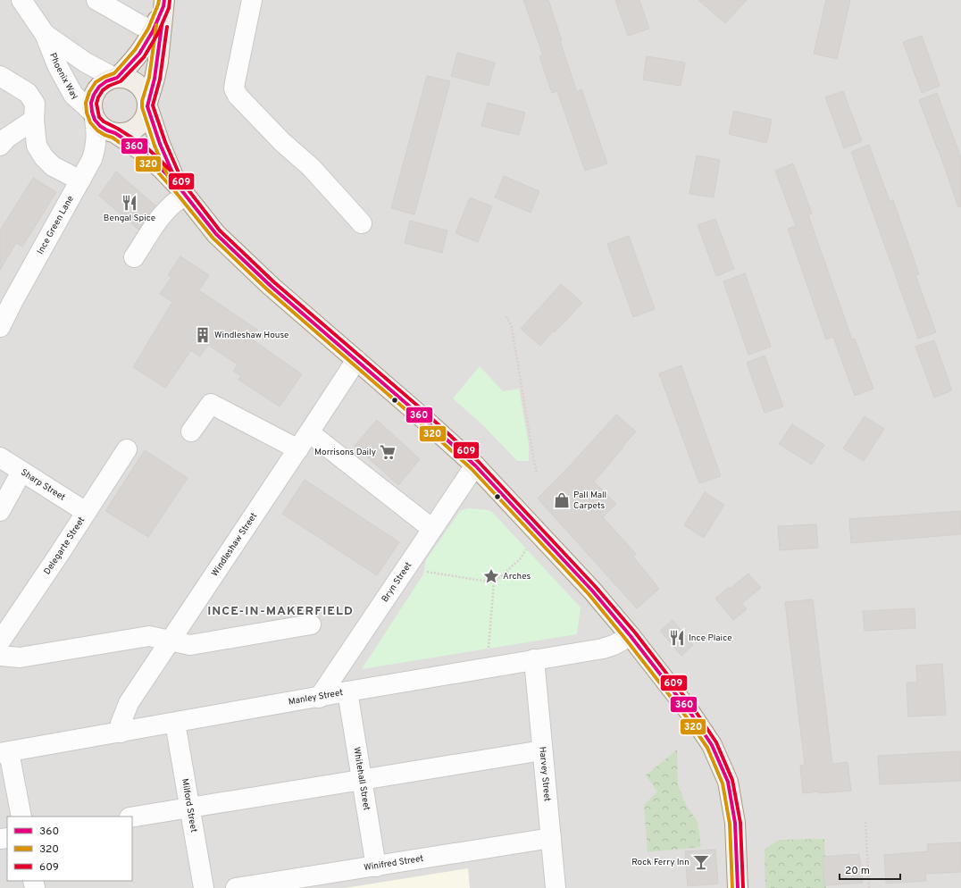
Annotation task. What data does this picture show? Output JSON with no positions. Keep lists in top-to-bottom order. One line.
{"streets":{"street":["Phoenix Way","Ince Green Lane","Sharp Street","Windleshaw Street","Delegarte Street","Bryn Street","Manley Street","Harvey Street","Whitehall Street","Milford Street","Winifred Street"]},"crossings":[["Phoenix Way","Ince Green Lane"],["Sharp Street","Delegarte Street"],["Windleshaw Street","Manley Street"],["Bryn Street","Manley Street"],["Manley Street","Harvey Street"],["Manley Street","Whitehall Street"],["Manley Street","Milford Street"],["Harvey Street","Winifred Street"],["Whitehall Street","Winifred Street"]],"districts":["INCE-IN-MAKERFIELD"],"places":{"restaurant":["Bengal Spice","Ince Plaice"],"building":["Windleshaw House"],"supermarket":["Morrisons Daily"],"shop":["Pall Mall Carpets"],"place":["Arches"],"bar":["Rock Ferry Inn"]},"lines":["transit line 360","transit line 320","transit line 609"],"legend":["360","320","609"],"scale_bar":"20 m"}
